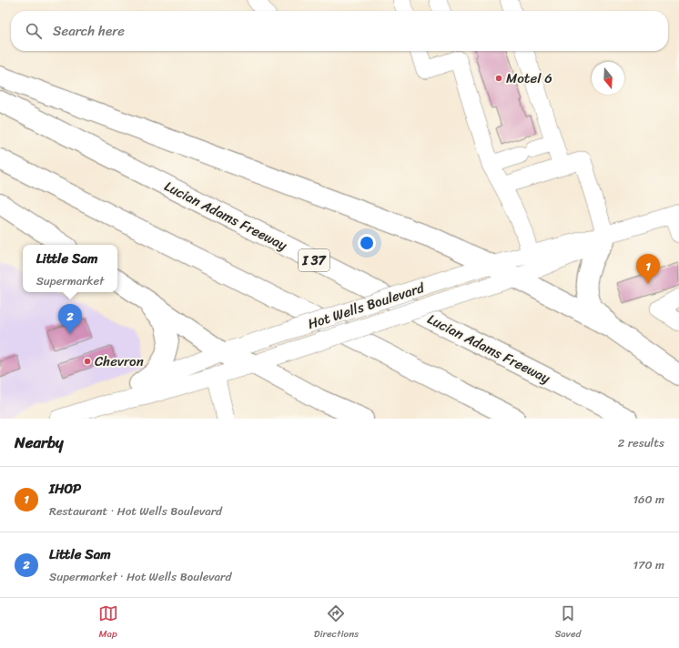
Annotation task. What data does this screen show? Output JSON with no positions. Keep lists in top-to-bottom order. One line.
{"streets":{"highway":["Lucian Adams Freeway","I 37"],"street":["Hot Wells Boulevard"]},"places":["Motel 6","Chevron"],"north":"bottom","page":{"search":"Search here","popup":["Little Sam","Supermarket"],"pins":["1","2"],"heading":["Nearby","2 results"],"list":[{"mark":"1","name":"IHOP","note":"Restaurant · Hot Wells Boulevard","value":"160 m"},{"mark":"2","name":"Little Sam","note":"Supermarket · Hot Wells Boulevard","value":"170 m"}],"nav":["Map","Directions","Saved"]}}
